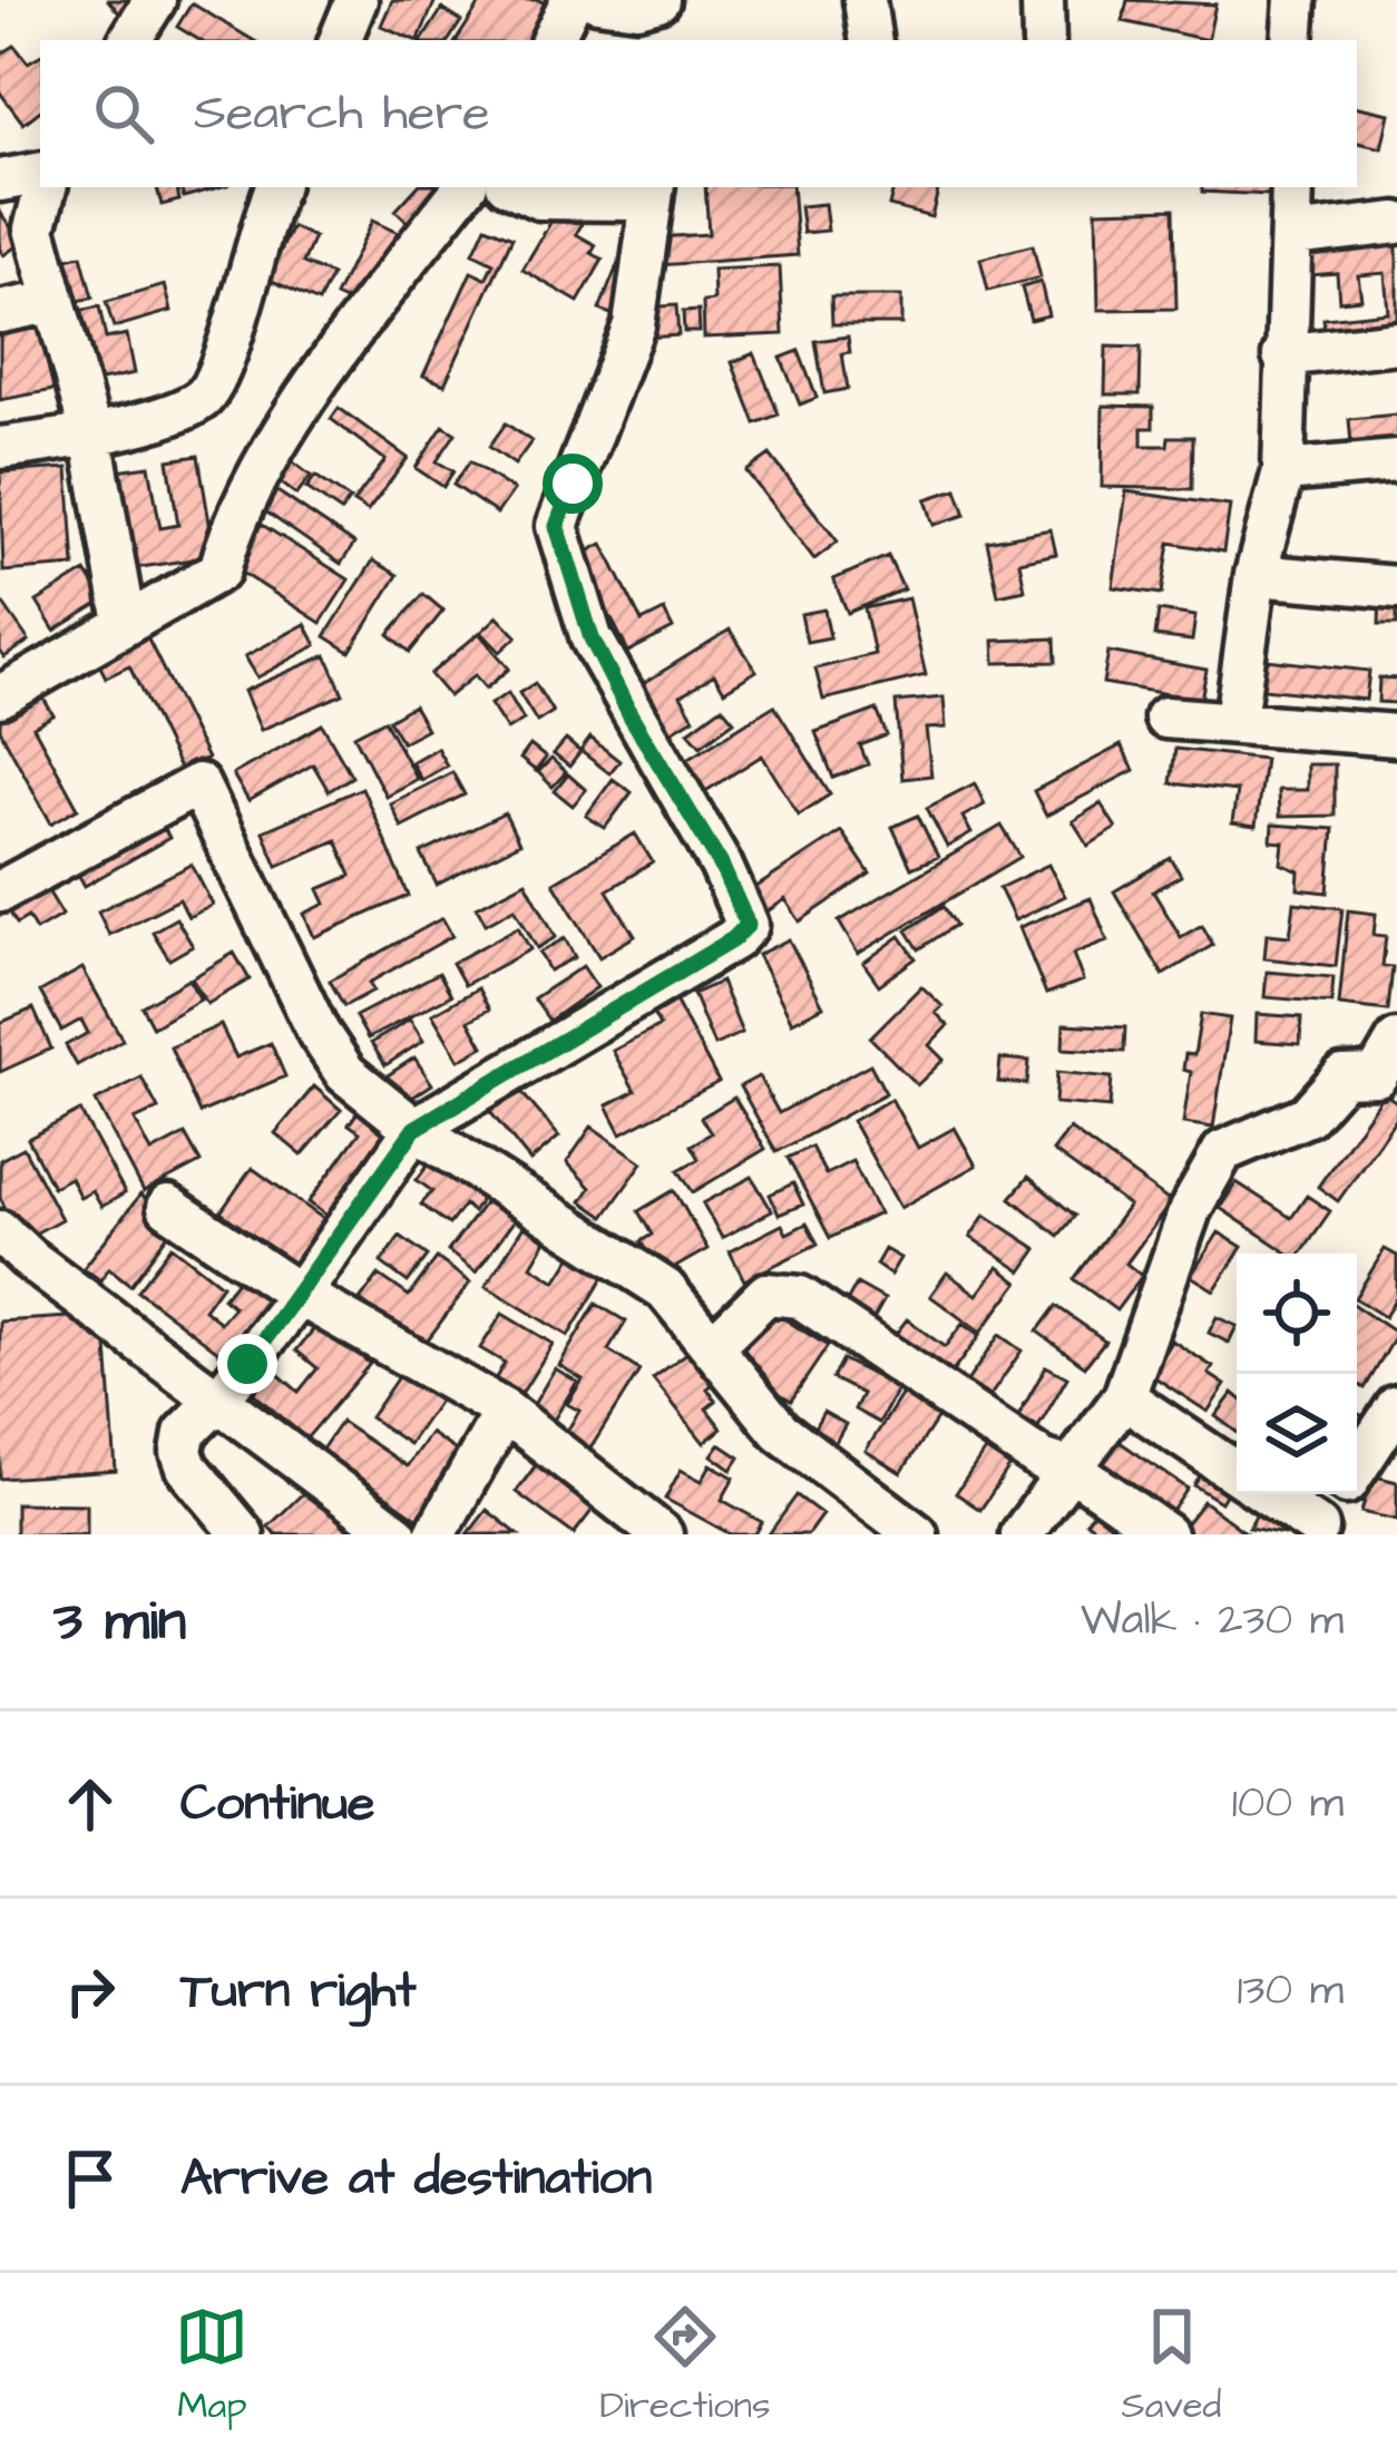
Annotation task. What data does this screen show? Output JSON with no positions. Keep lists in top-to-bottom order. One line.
{"page":{"search":"Search here","heading":["3 min","Walk · 230 m"],"list":[["Continue","100 m"],["Turn right","130 m"],"Arrive at destination"],"nav":["Map","Directions","Saved"]}}
